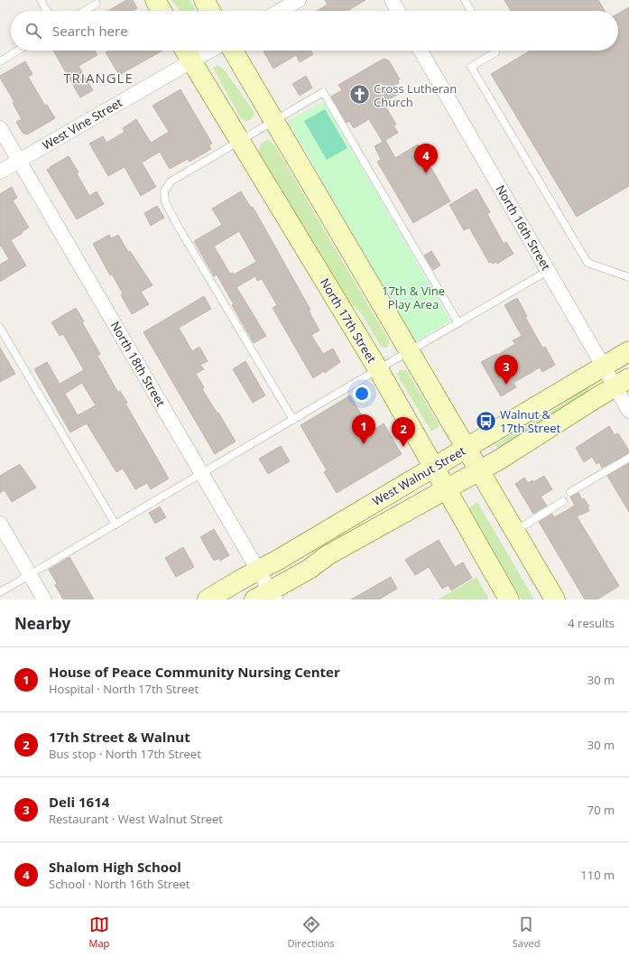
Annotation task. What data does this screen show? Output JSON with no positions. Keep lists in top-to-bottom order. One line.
{"streets":{"main road":["North 17th Street","West Walnut Street"],"street":["West Vine Street","North 16th Street","North 18th Street"]},"crossings":[["West Vine Street","North 17th Street"],["West Vine Street","North 18th Street"],["North 16th Street","West Walnut Street"],["North 17th Street","West Walnut Street"],["North 18th Street","West Walnut Street"]],"districts":["TRIANGLE"],"parks":["17th & Vine Play Area"],"places":{"church":["Cross Lutheran Church"],"bus stop":["Walnut & 17th Street"]},"page":{"search":"Search here","pins":["4","3","1","2"],"heading":["Nearby","4 results"],"list":[{"mark":"1","name":"House of Peace Community Nursing Center","note":"Hospital · North 17th Street","value":"30 m"},{"mark":"2","name":"17th Street & Walnut","note":"Bus stop · North 17th Street","value":"30 m"},{"mark":"3","name":"Deli 1614","note":"Restaurant · West Walnut Street","value":"70 m"},{"mark":"4","name":"Shalom High School","note":"School · North 16th Street","value":"110 m"}],"nav":["Map","Directions","Saved"]}}
